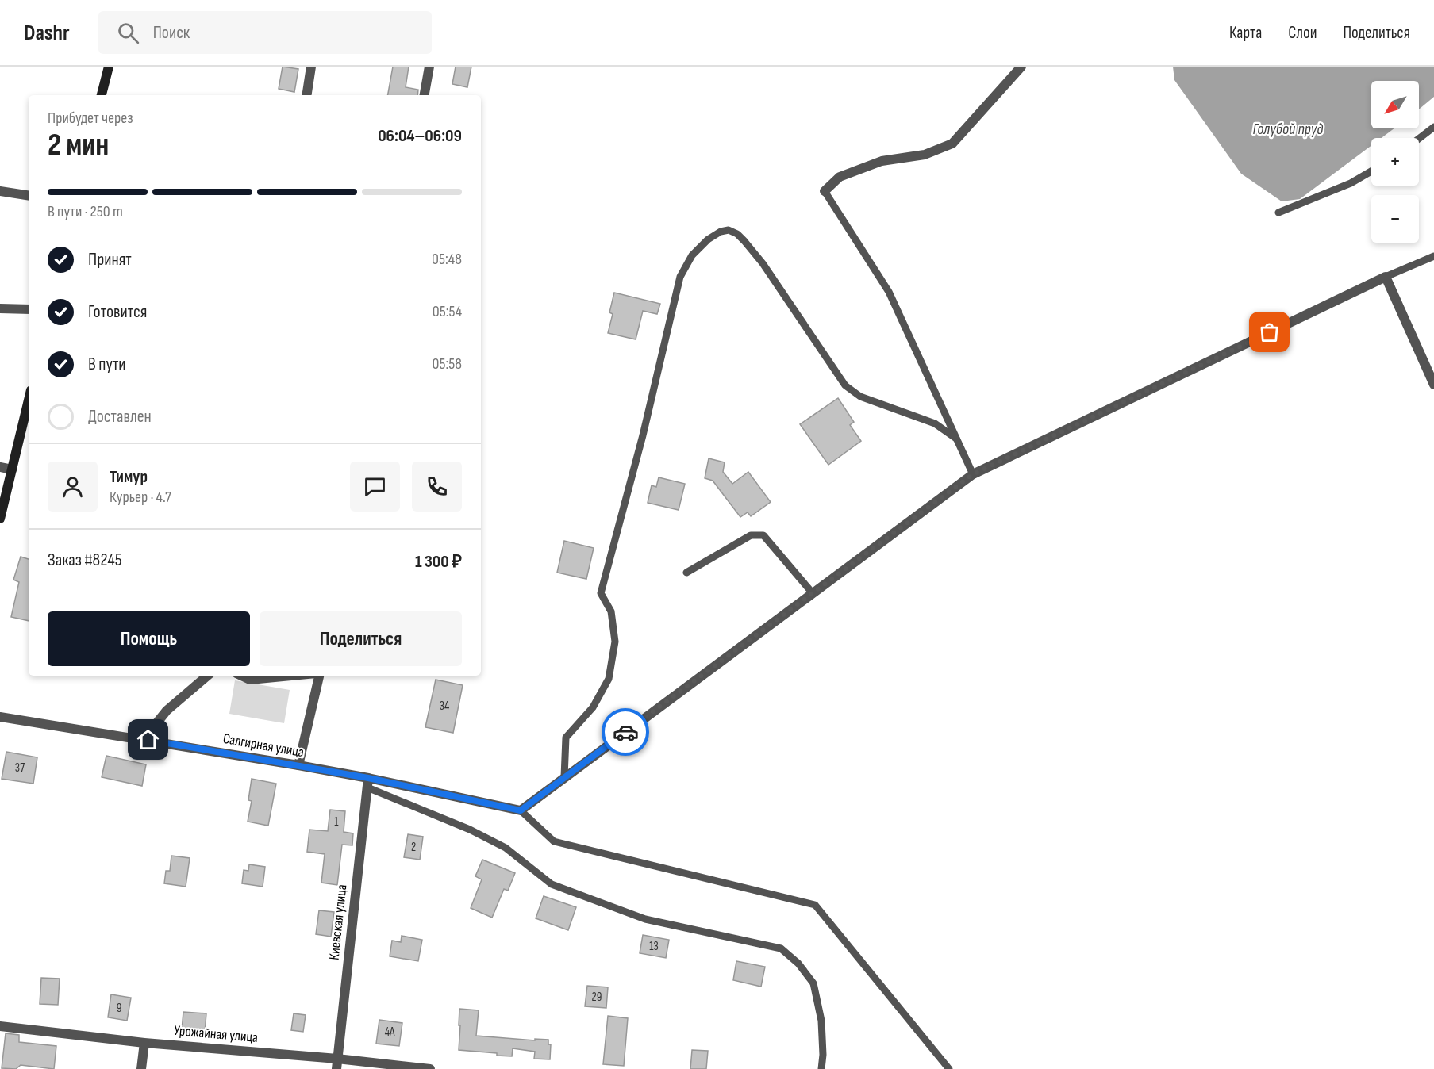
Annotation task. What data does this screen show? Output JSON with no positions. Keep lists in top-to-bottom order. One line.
{"streets":{"street":["Салгирная улица","Киевская улица","Урожайная улица"]},"crossings":[["Салгирная улица","Киевская улица"],["Киевская улица","Урожайная улица"]],"water":["Голубой пруд"],"house_numbers":["34","37","1","2","13","29","9","4А"],"north":"bottom left","page":{"header":"Dashr","search":"Поиск","nav":["Карта","Слои","Поделиться"],"map_buttons":["+","−"],"heading":["2 мин","Прибудет через","06:04–06:09"],"panel":["Тимур","Курьер · 4.7","Заказ #8245","1 300 ₽"],"bar":"В пути · 250 m","list":[["Принят","05:48"],["Готовится","05:54"],["В пути","05:58"],"Доставлен"],"buttons":["Помощь","Поделиться"]}}
